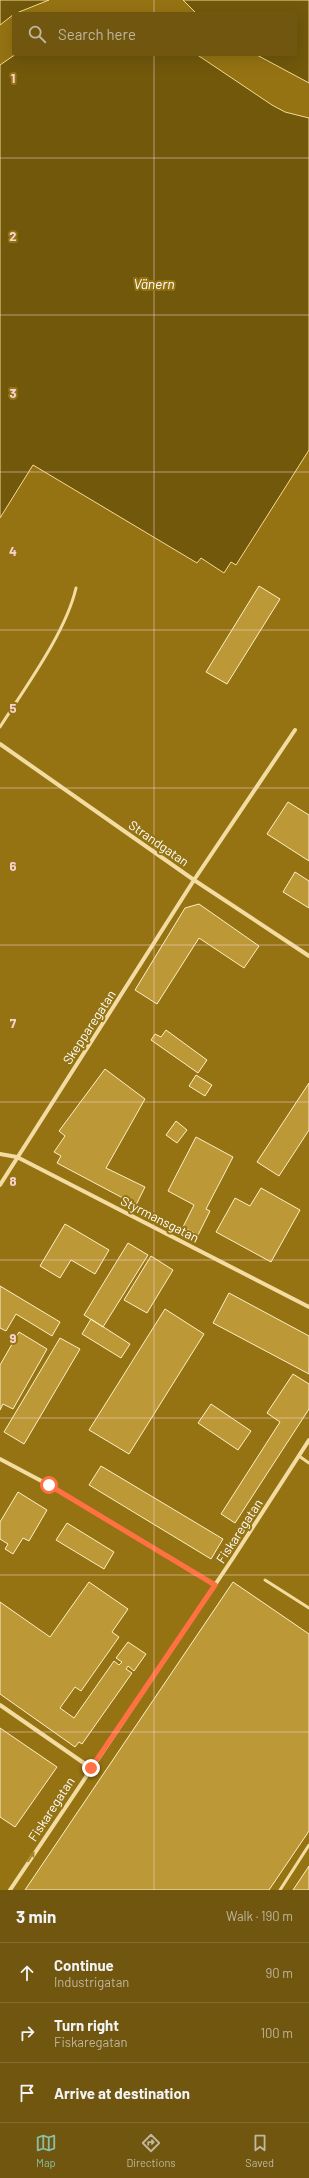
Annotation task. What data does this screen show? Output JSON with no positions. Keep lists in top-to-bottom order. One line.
{"streets":{"street":["Strandgatan","Skepparegatan","Styrmansgatan","Fiskaregatan"]},"crossings":[["Strandgatan","Skepparegatan"],["Skepparegatan","Styrmansgatan"]],"water":["Vänern"],"page":{"search":"Search here","heading":["3 min","Walk · 190 m"],"list":[["Continue","Industrigatan","90 m"],["Turn right","Fiskaregatan","100 m"],"Arrive at destination"],"nav":["Map","Directions","Saved"]},"grid":{"rows":["1","2","3","4","5","6","7","8","9"]}}
